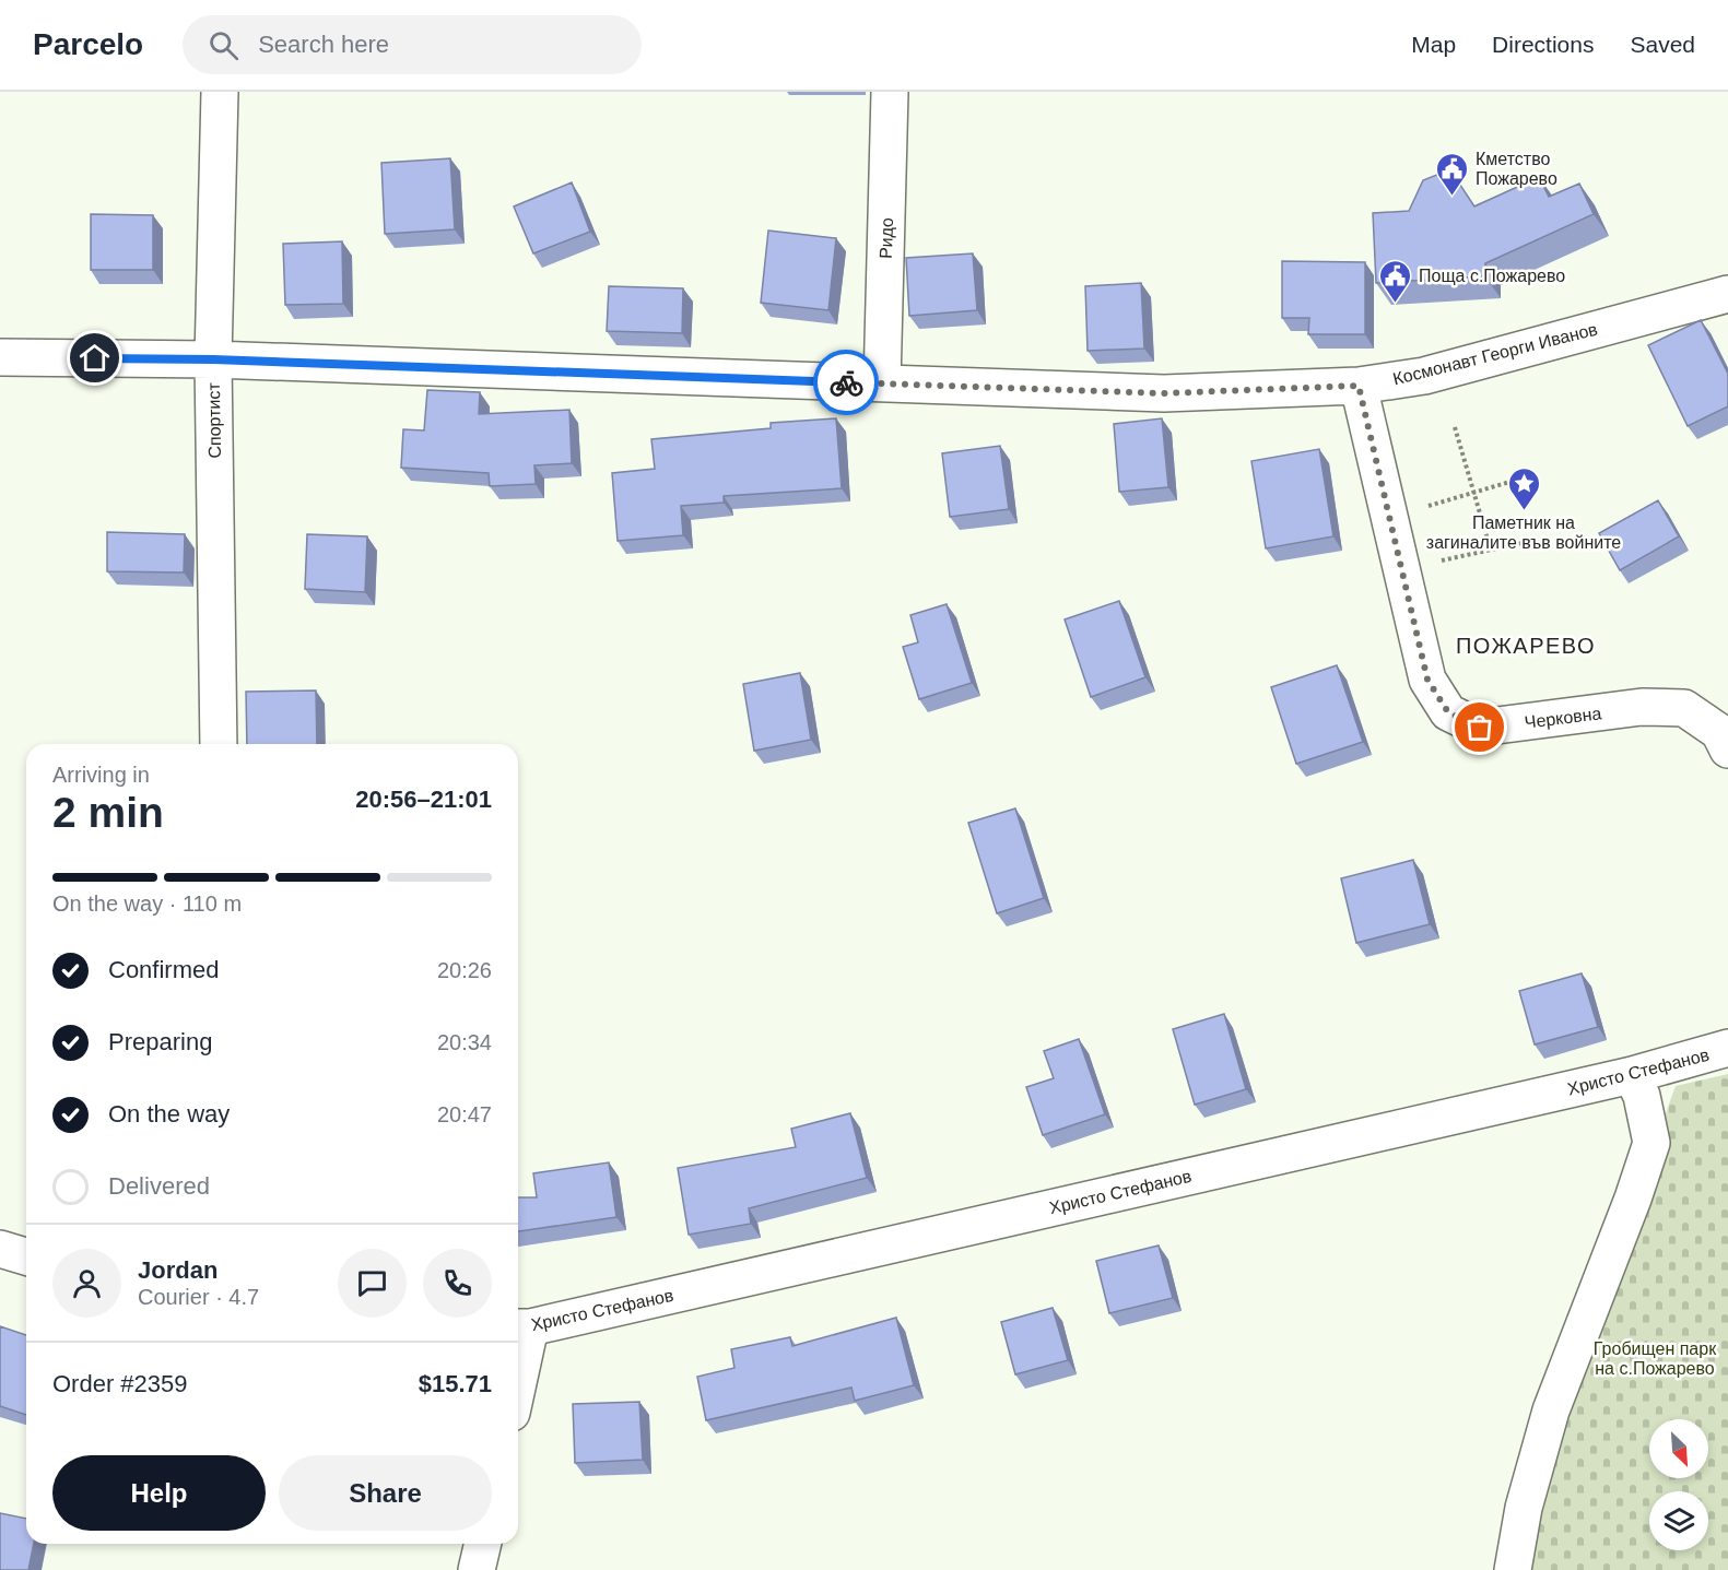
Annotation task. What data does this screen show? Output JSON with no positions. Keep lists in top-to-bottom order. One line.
{"streets":{"street":["Ридо","Космонавт Георги Иванов","Спортист","Черковна","Христо Стефанов"]},"crossings":[["Ридо","Космонавт Георги Иванов"],["Космонавт Георги Иванов","Спортист"],["Космонавт Георги Иванов","Черковна"]],"districts":["ПОЖАРЕВО"],"parks":["Гробищен парк на с.Пожарево"],"places":{"public building":["Кметство Пожарево","Поща с.Пожарево"],"place":["Паметник на загиналите във войните"]},"north":"bottom right","page":{"header":"Parcelo","search":"Search here","nav":["Map","Directions","Saved"],"heading":["2 min","Arriving in","20:56–21:01"],"panel":["Jordan","Courier · 4.7","Order #2359","$15.71"],"bar":"On the way · 110 m","list":[["Confirmed","20:26"],["Preparing","20:34"],["On the way","20:47"],"Delivered"],"buttons":["Help","Share"]}}
